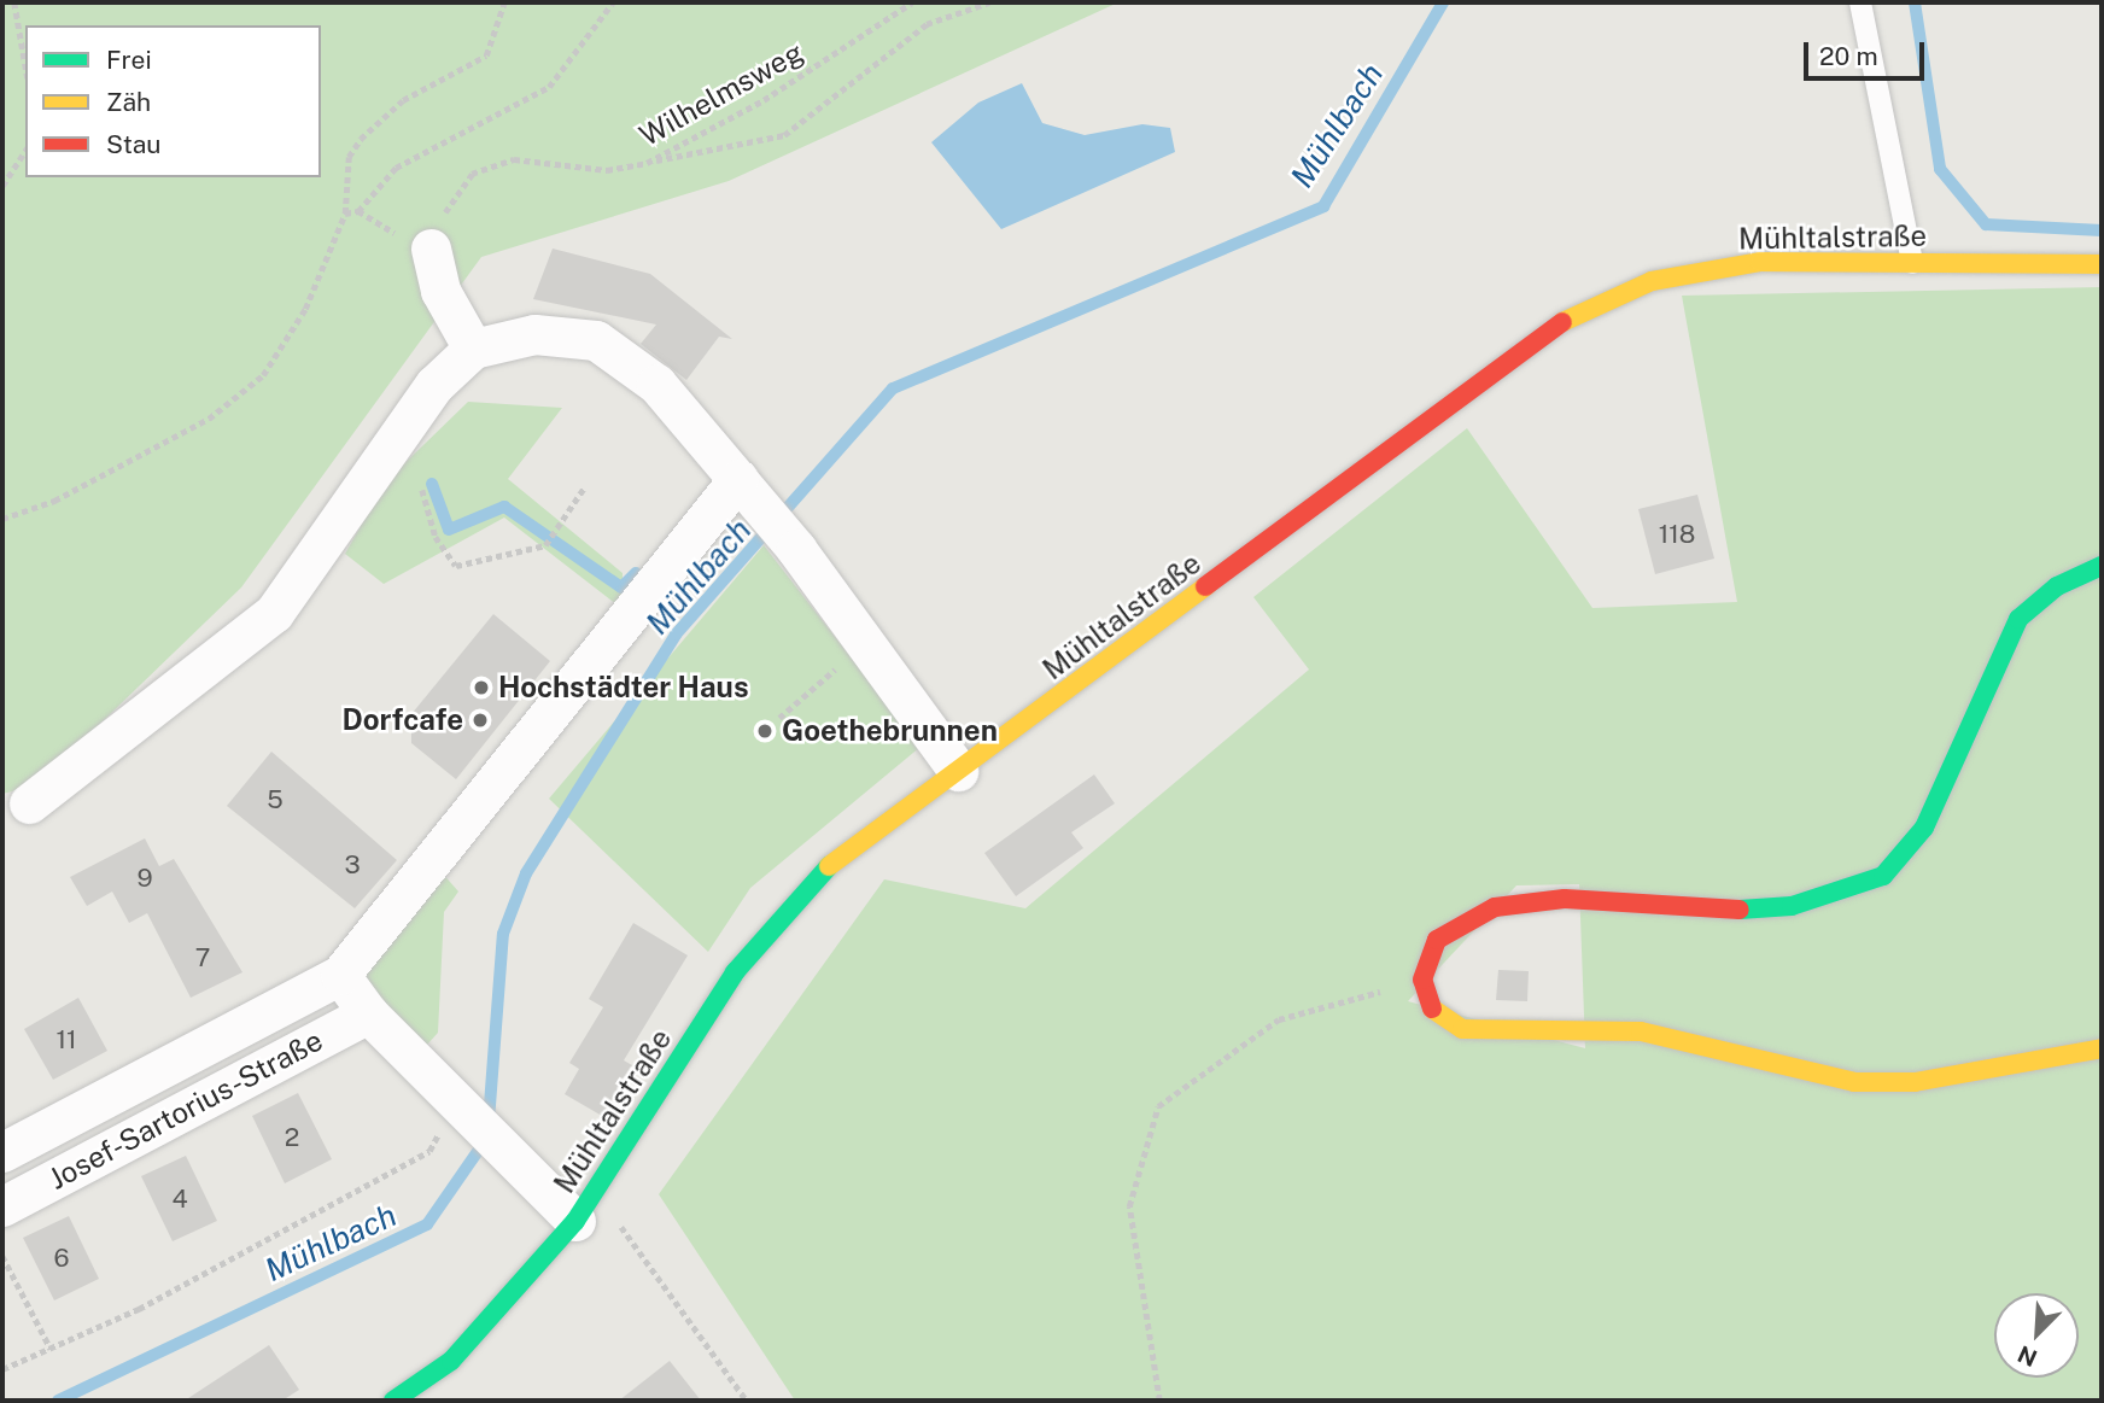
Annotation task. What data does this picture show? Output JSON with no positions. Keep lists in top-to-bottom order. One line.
{"streets":{"main road":["Mühltalstraße"],"street":["Josef-Sartorius-Straße"],"path":["Wilhelmsweg"]},"water":["Mühlbach"],"places":["Hochstädter Haus","Dorfcafe","Goethebrunnen"],"house_numbers":["118","5","3","9","7","11","2","4","6"],"legend":["Frei","Zäh","Stau"],"scale_bar":"20 m","north":"bottom left"}
